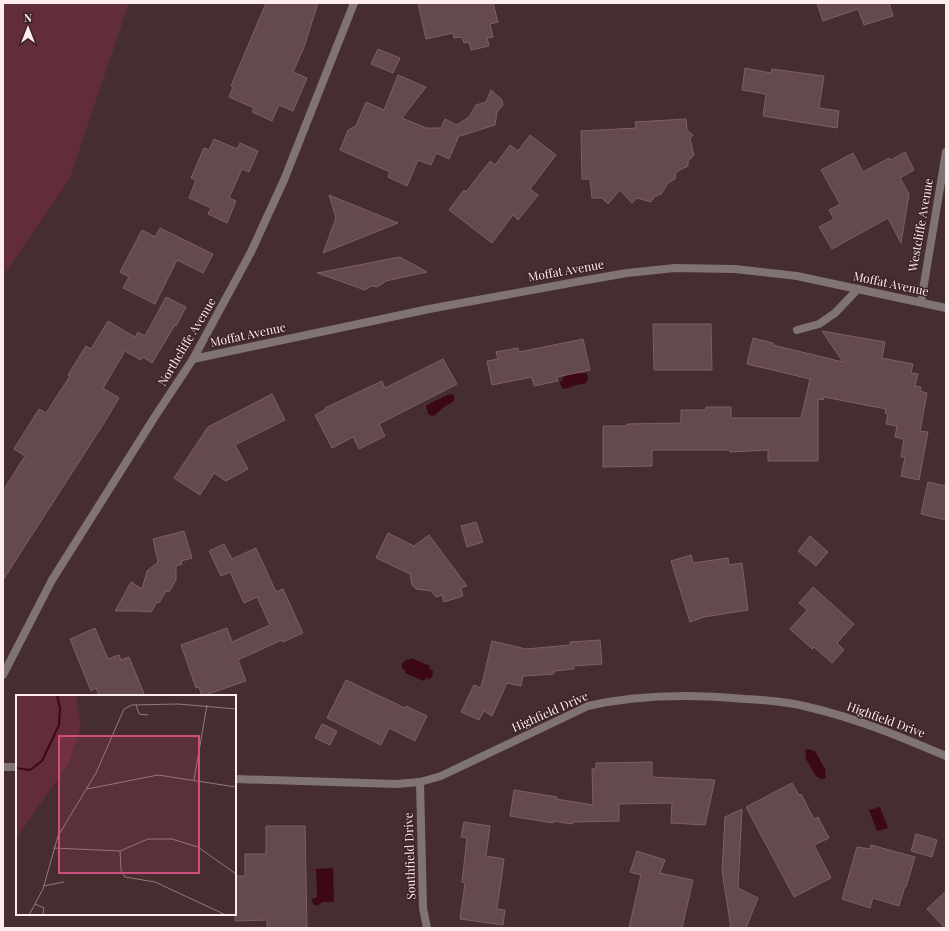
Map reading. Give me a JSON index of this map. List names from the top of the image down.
{
  "streets": {
    "street": [
      "Westcliffe Avenue",
      "Moffat Avenue",
      "Northcliffe Avenue",
      "Highfield Drive",
      "Southfield Drive"
    ]
  },
  "crossings": [
    ["Westcliffe Avenue", "Moffat Avenue"],
    ["Moffat Avenue", "Northcliffe Avenue"],
    ["Highfield Drive", "Southfield Drive"]
  ],
  "north": "top"
}
